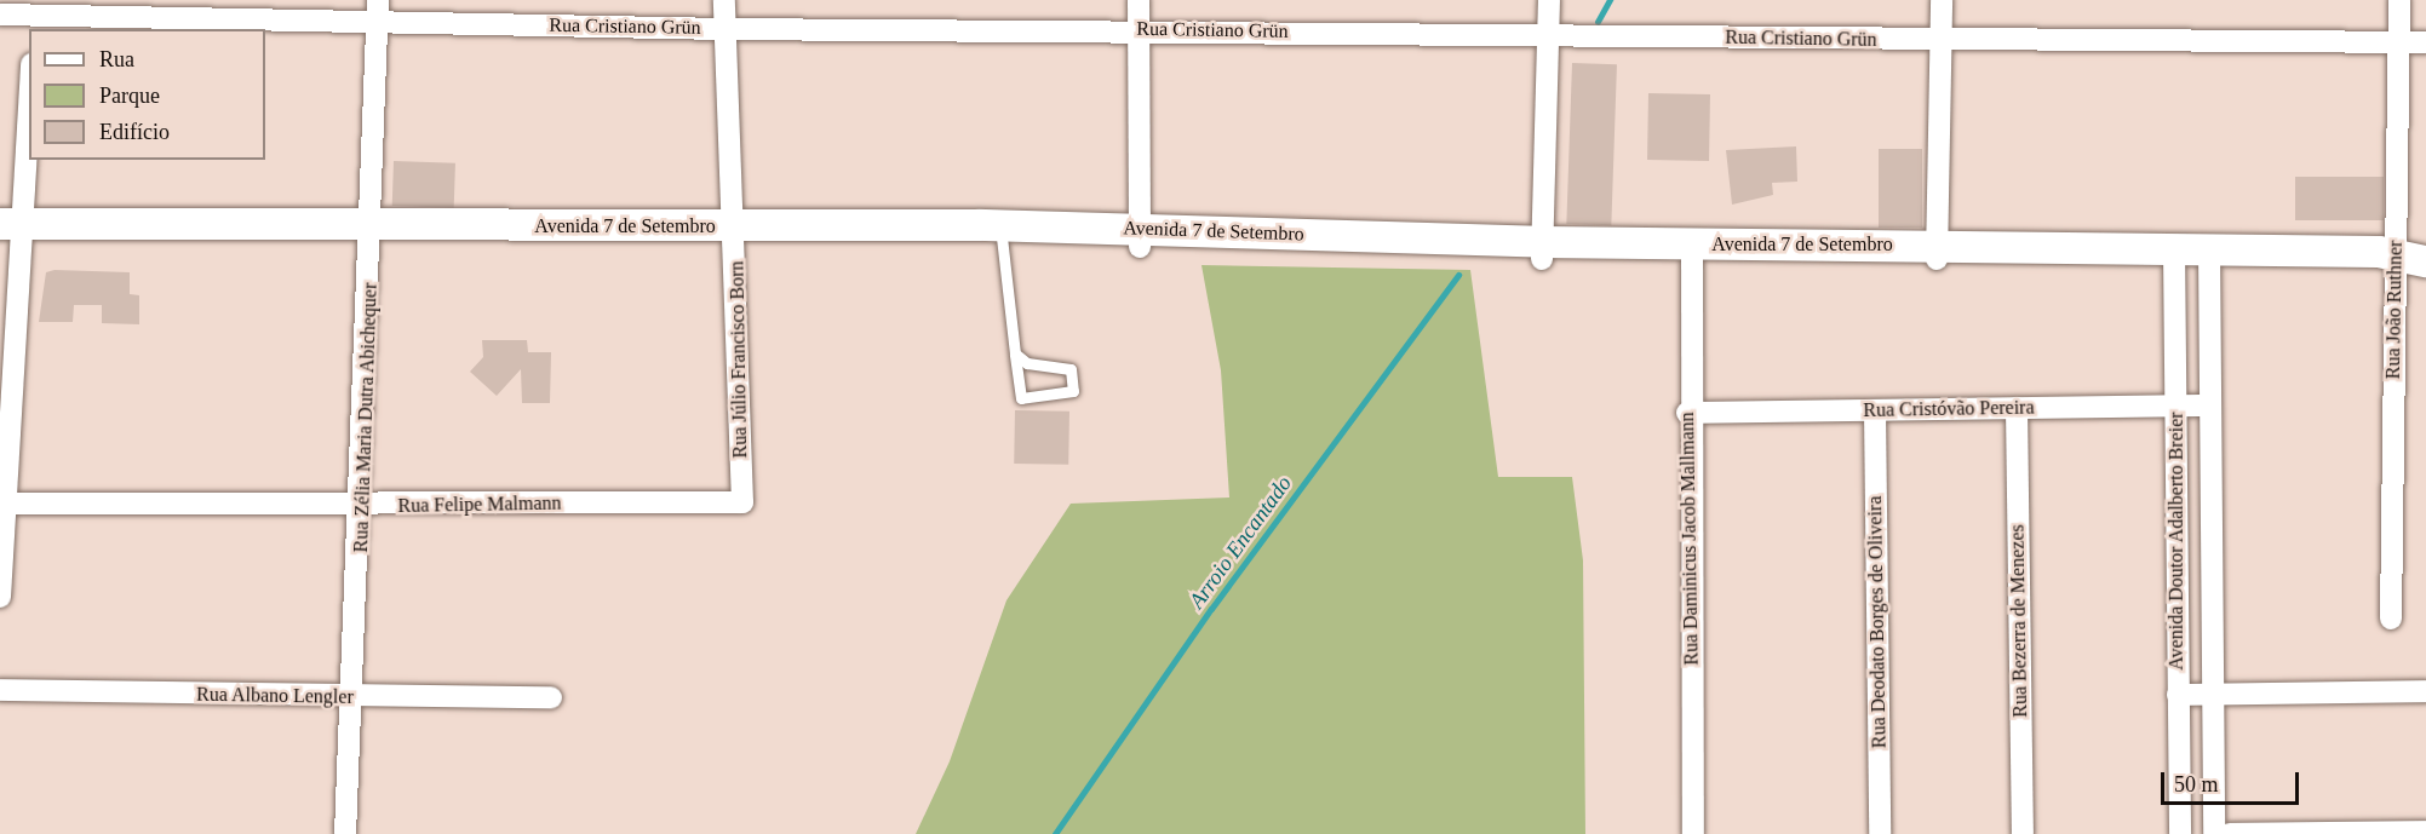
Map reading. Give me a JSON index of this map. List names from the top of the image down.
{
  "streets": {
    "main road": ["Avenida 7 de Setembro"],
    "street": [
      "Rua Cristiano Grün",
      "Rua João Ruthner",
      "Rua Júlio Francisco Born",
      "Rua Cristóvão Pereira",
      "Rua Zélia Maria Dutra Abichequer",
      "Rua Felipe Malmann",
      "Rua Daminicus Jacob Mallmann",
      "Avenida Doutor Adalberto Breier",
      "Rua Bezerra de Menezes",
      "Rua Deodato Borges de Oliveira",
      "Rua Albano Lengler"
    ]
  },
  "crossings": [
    ["Rua Cristiano Grün", "Rua João Ruthner"],
    ["Rua Cristiano Grün", "Rua Júlio Francisco Born"],
    ["Rua Cristiano Grün", "Rua Zélia Maria Dutra Abichequer"],
    ["Avenida 7 de Setembro", "Rua João Ruthner"],
    ["Avenida 7 de Setembro", "Rua Júlio Francisco Born"],
    ["Avenida 7 de Setembro", "Rua Zélia Maria Dutra Abichequer"],
    ["Avenida 7 de Setembro", "Rua Daminicus Jacob Mallmann"],
    ["Avenida 7 de Setembro", "Avenida Doutor Adalberto Breier"],
    ["Rua Júlio Francisco Born", "Rua Felipe Malmann"],
    ["Rua Cristóvão Pereira", "Rua Daminicus Jacob Mallmann"],
    ["Rua Cristóvão Pereira", "Avenida Doutor Adalberto Breier"],
    ["Rua Cristóvão Pereira", "Rua Bezerra de Menezes"],
    ["Rua Cristóvão Pereira", "Rua Deodato Borges de Oliveira"],
    ["Rua Zélia Maria Dutra Abichequer", "Rua Felipe Malmann"],
    ["Rua Zélia Maria Dutra Abichequer", "Rua Albano Lengler"]
  ],
  "water": ["Arroio Encantado"],
  "legend": ["Rua", "Parque", "Edifício"],
  "scale_bar": "50 m"
}
